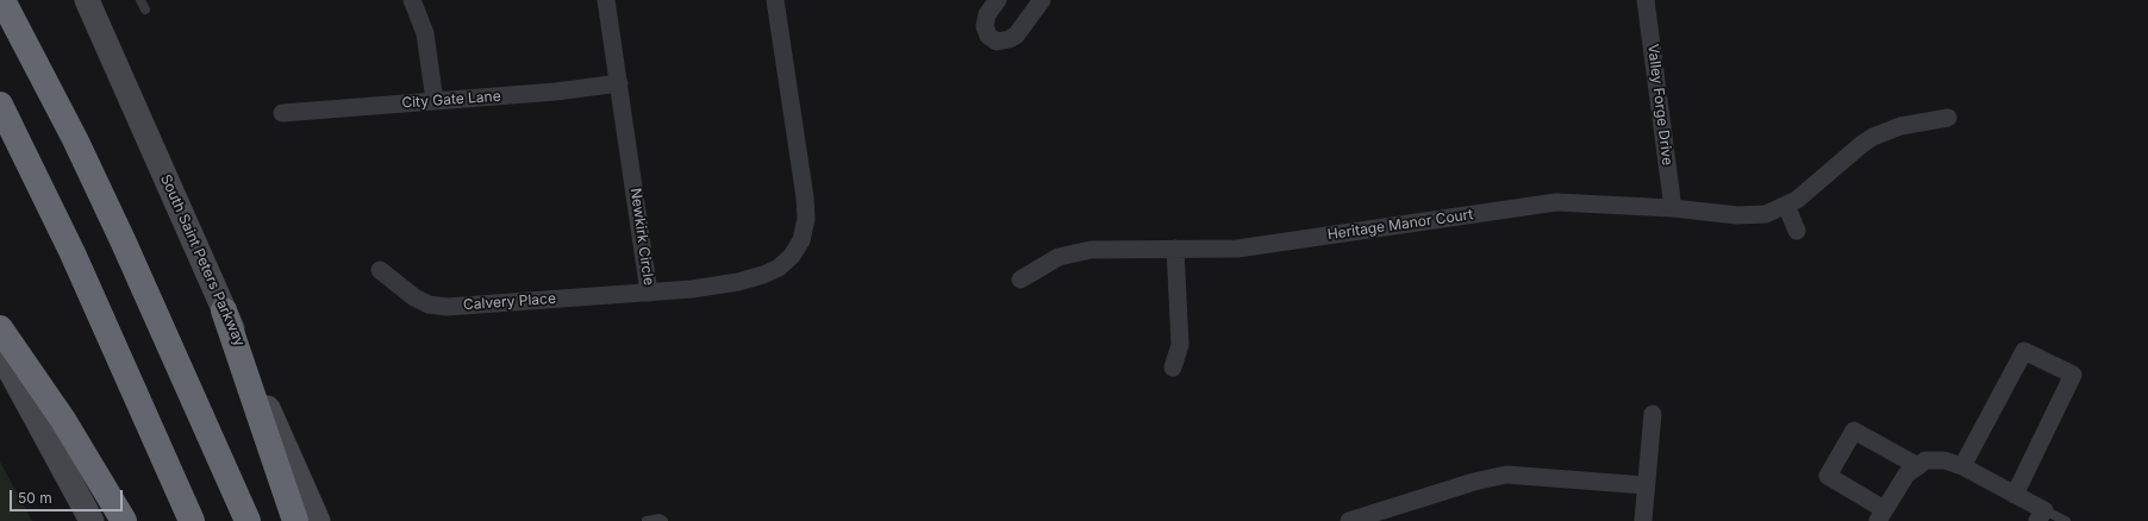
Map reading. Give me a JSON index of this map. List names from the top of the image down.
{
  "streets": {
    "main road": ["South Saint Peters Parkway"],
    "street": [
      "City Gate Lane",
      "Valley Forge Drive",
      "Heritage Manor Court",
      "Newkirk Circle",
      "Calvery Place"
    ]
  },
  "crossings": [
    ["City Gate Lane", "Newkirk Circle"],
    ["Valley Forge Drive", "Heritage Manor Court"],
    ["Newkirk Circle", "Calvery Place"]
  ],
  "scale_bar": "50 m"
}
